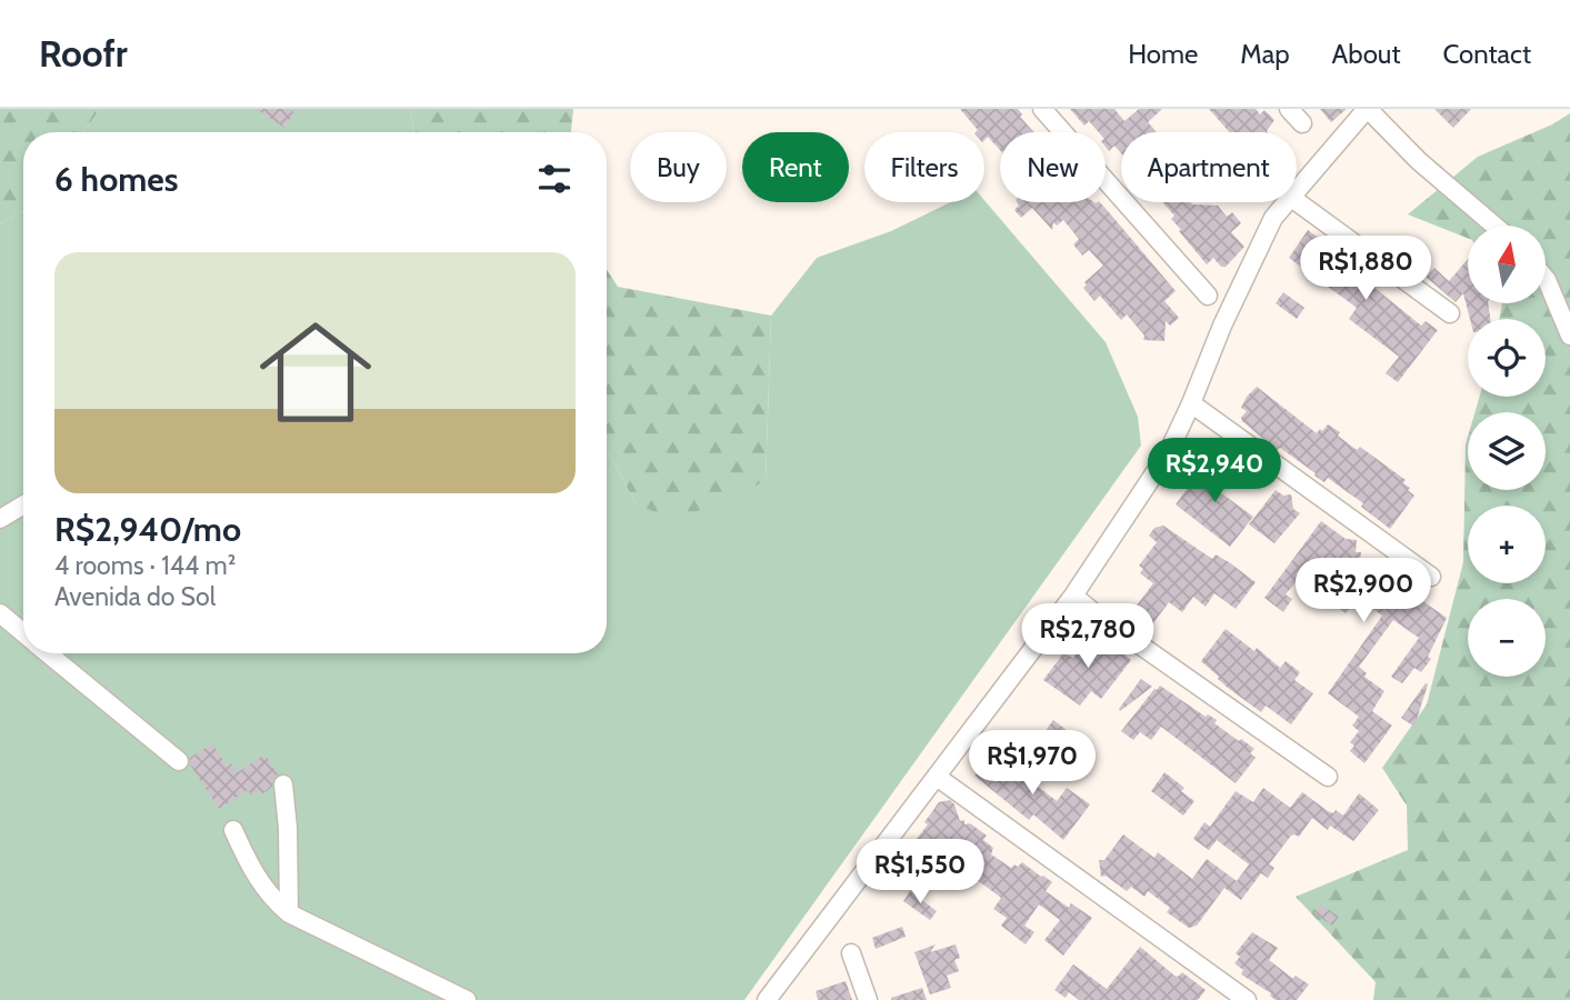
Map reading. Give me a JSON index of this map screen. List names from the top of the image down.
{
  "north": "top",
  "page": {
    "header": "Roofr",
    "nav": [
      "Home",
      "Map",
      "About",
      "Contact"
    ],
    "chip": [
      "Buy",
      "Rent",
      "Filters",
      "New",
      "Apartment"
    ],
    "heading": "6 homes",
    "map_buttons": ["+", "−"],
    "list": [
      {
        "name": "R$2,940/mo",
        "note": "4 rooms · 144 m² · Avenida do Sol"
      }
    ],
    "price": [
      "R$1,880",
      "R$2,940",
      "R$2,900",
      "R$2,780",
      "R$1,970",
      "R$1,550"
    ]
  }
}
